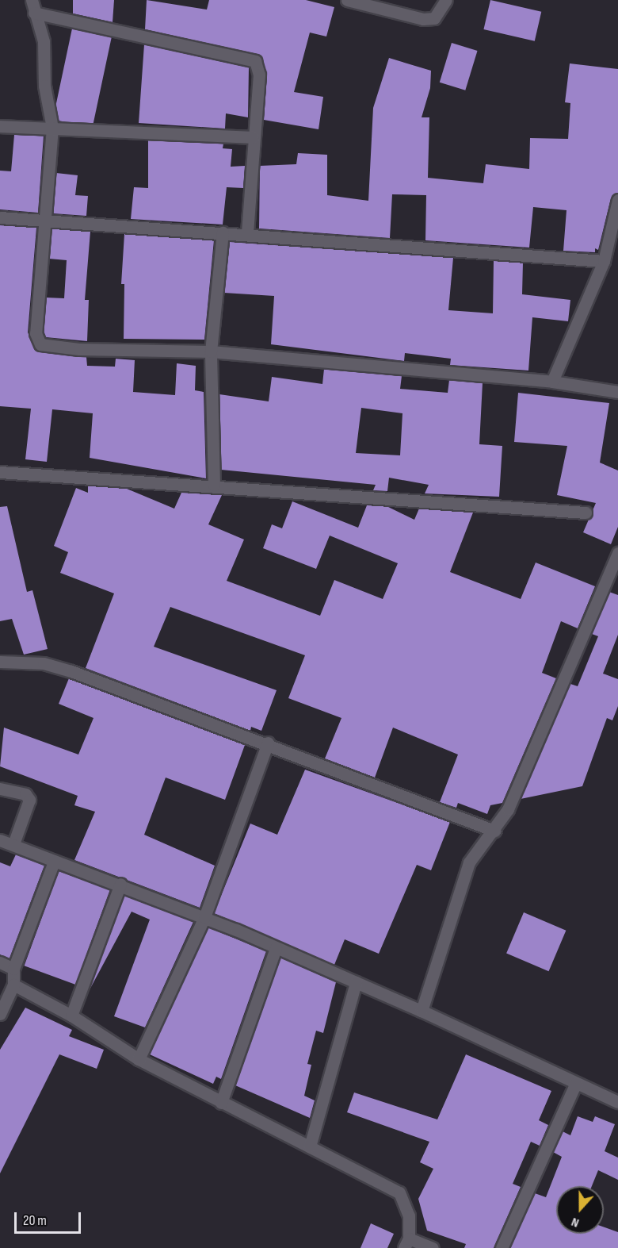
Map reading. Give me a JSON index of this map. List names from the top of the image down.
{
  "scale_bar": "20 m",
  "north": "bottom"
}
